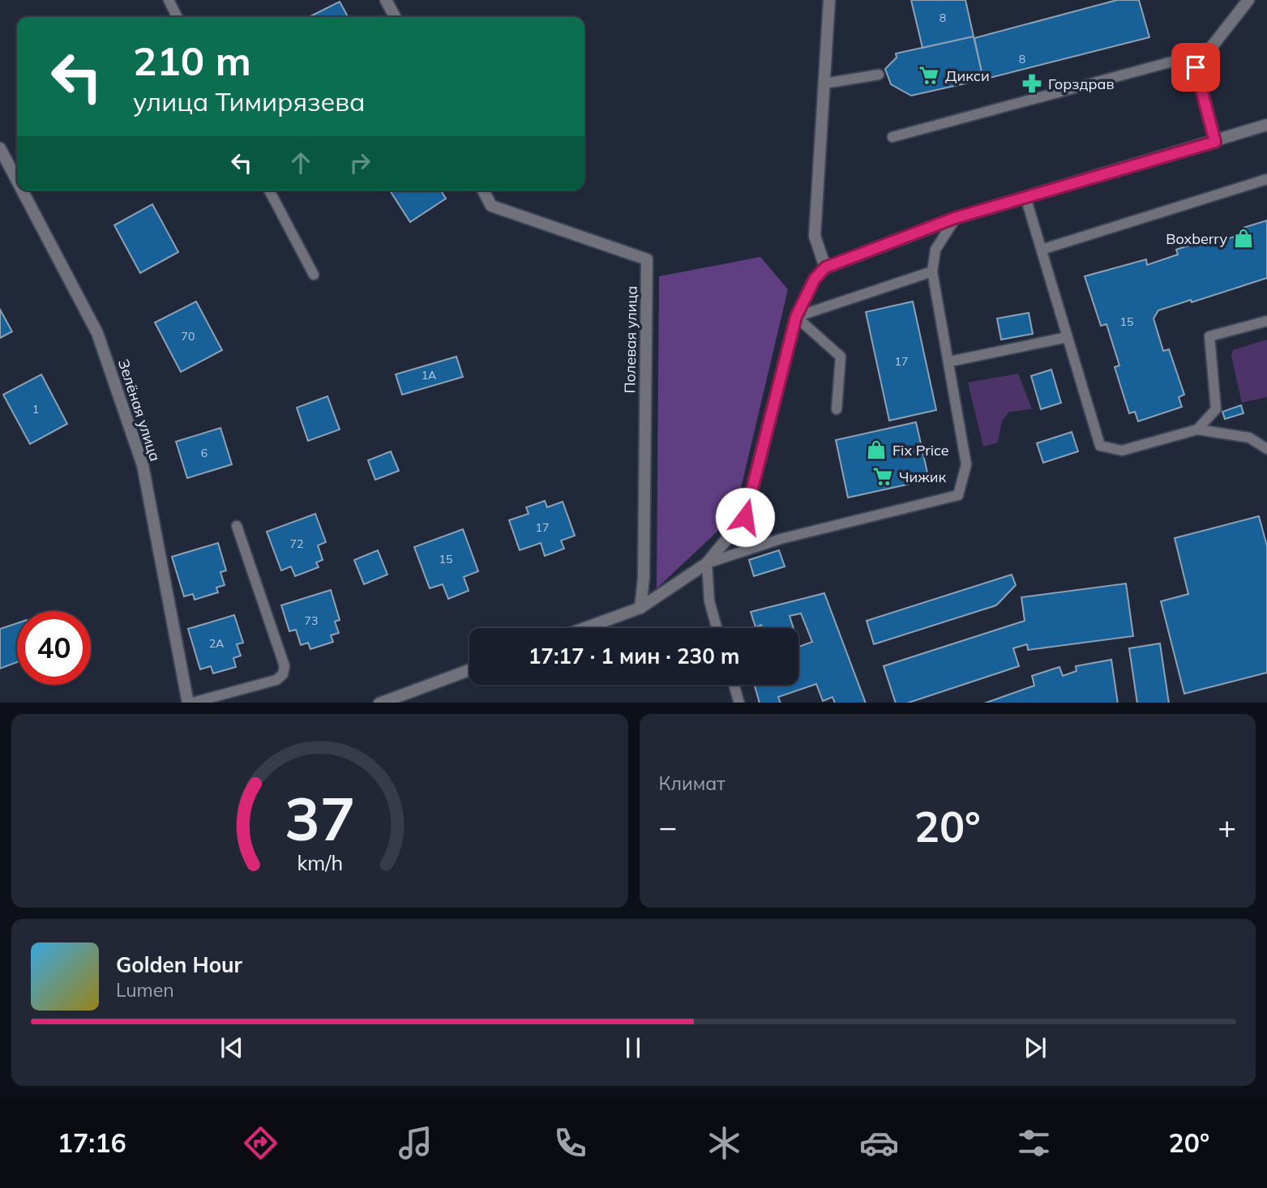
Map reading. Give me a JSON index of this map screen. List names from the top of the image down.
{
  "streets": {
    "street": ["Полевая улица", "Зелёная улица"]
  },
  "places": {
    "supermarket": ["Дикси", "Чижик"],
    "pharmacy": ["Горздрав"],
    "shop": ["Boxberry", "Fix Price"]
  },
  "house_numbers": [
    "8",
    "8",
    "15",
    "70",
    "17",
    "1А",
    "1",
    "6",
    "17",
    "72",
    "15",
    "73",
    "2А"
  ],
  "page": {
    "turn": ["210 m", "улица Тимирязева"],
    "limit": "40",
    "trip": "17:17 · 1 мин · 230 m",
    "tile": "Климат",
    "heat": ["−", "20°", "+"],
    "song": ["Golden Hour", "Lumen"],
    "tabs": ["17:16", "20°"],
    "gauge": ["37", "km/h"]
  }
}
